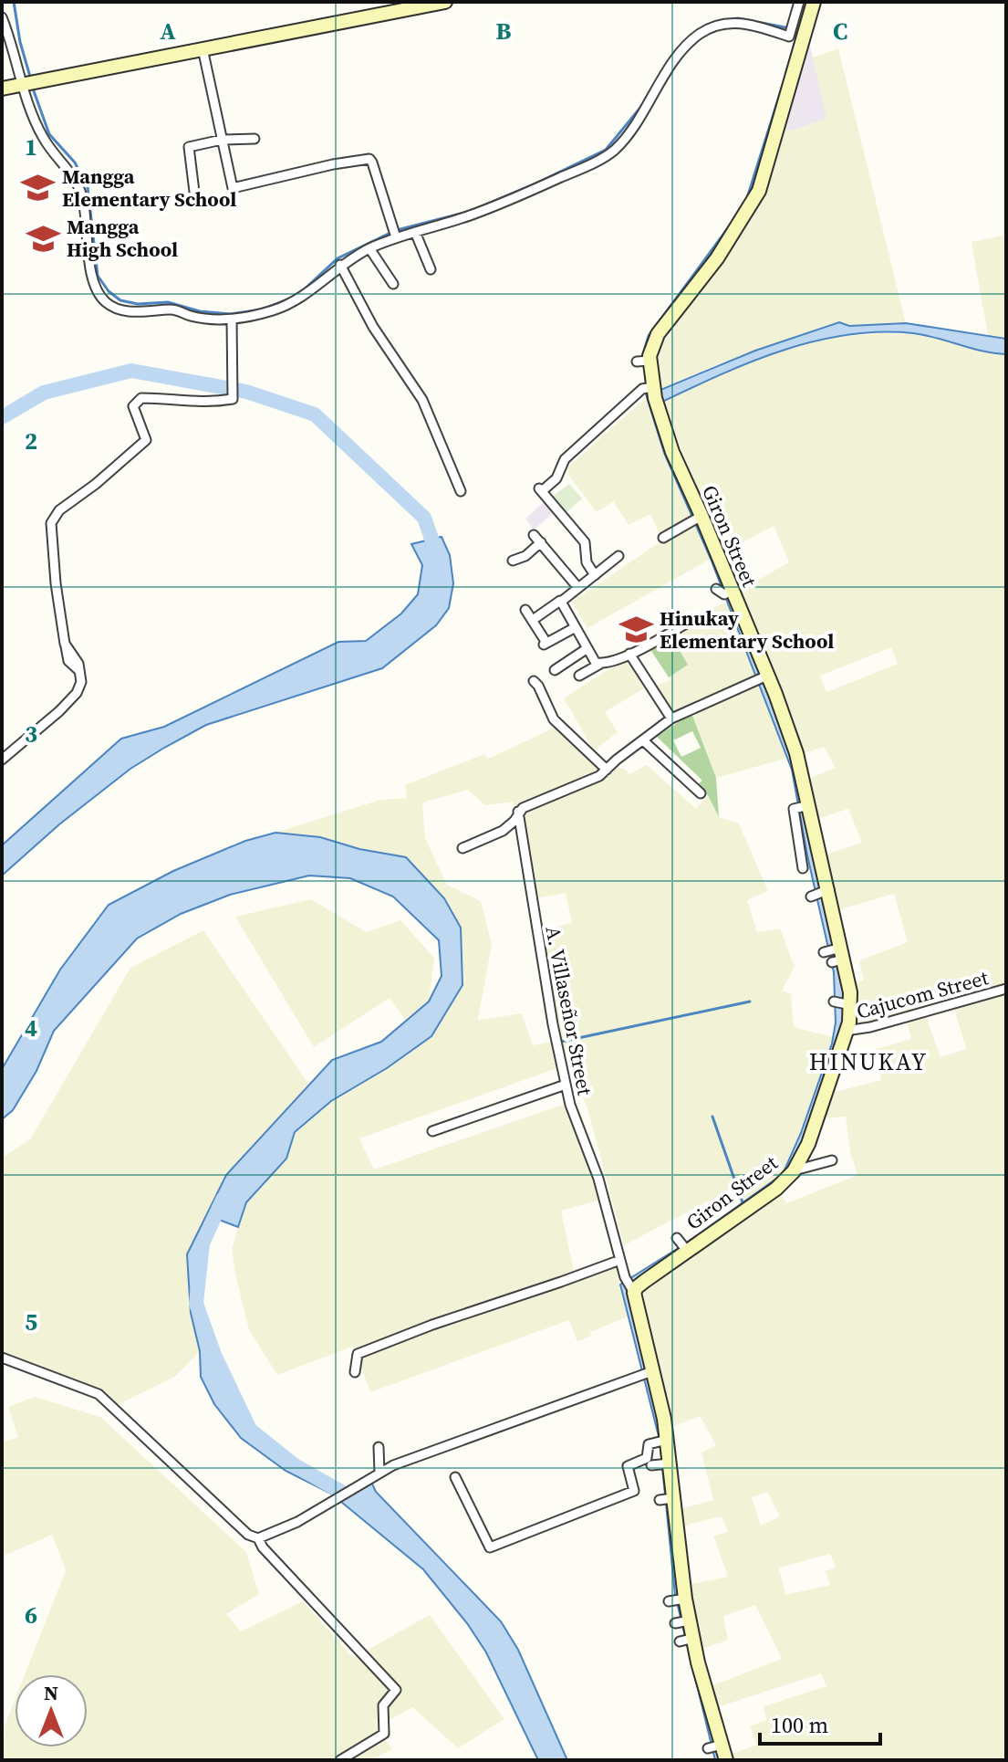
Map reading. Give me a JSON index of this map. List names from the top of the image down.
{
  "streets": {
    "street": ["Giron Street", "Cajucom Street", "A. Villaseñor Street"]
  },
  "crossings": [
    ["Giron Street", "Cajucom Street"],
    ["Giron Street", "A. Villaseñor Street"]
  ],
  "districts": ["HINUKAY"],
  "places": {
    "school or university": ["Mangga Elementary School", "Mangga High School", "Hinukay Elementary School"]
  },
  "scale_bar": "100 m",
  "north": "top",
  "grid": {
    "columns": ["A", "B", "C"],
    "rows": [
      "1",
      "2",
      "3",
      "4",
      "5",
      "6"
    ]
  }
}
